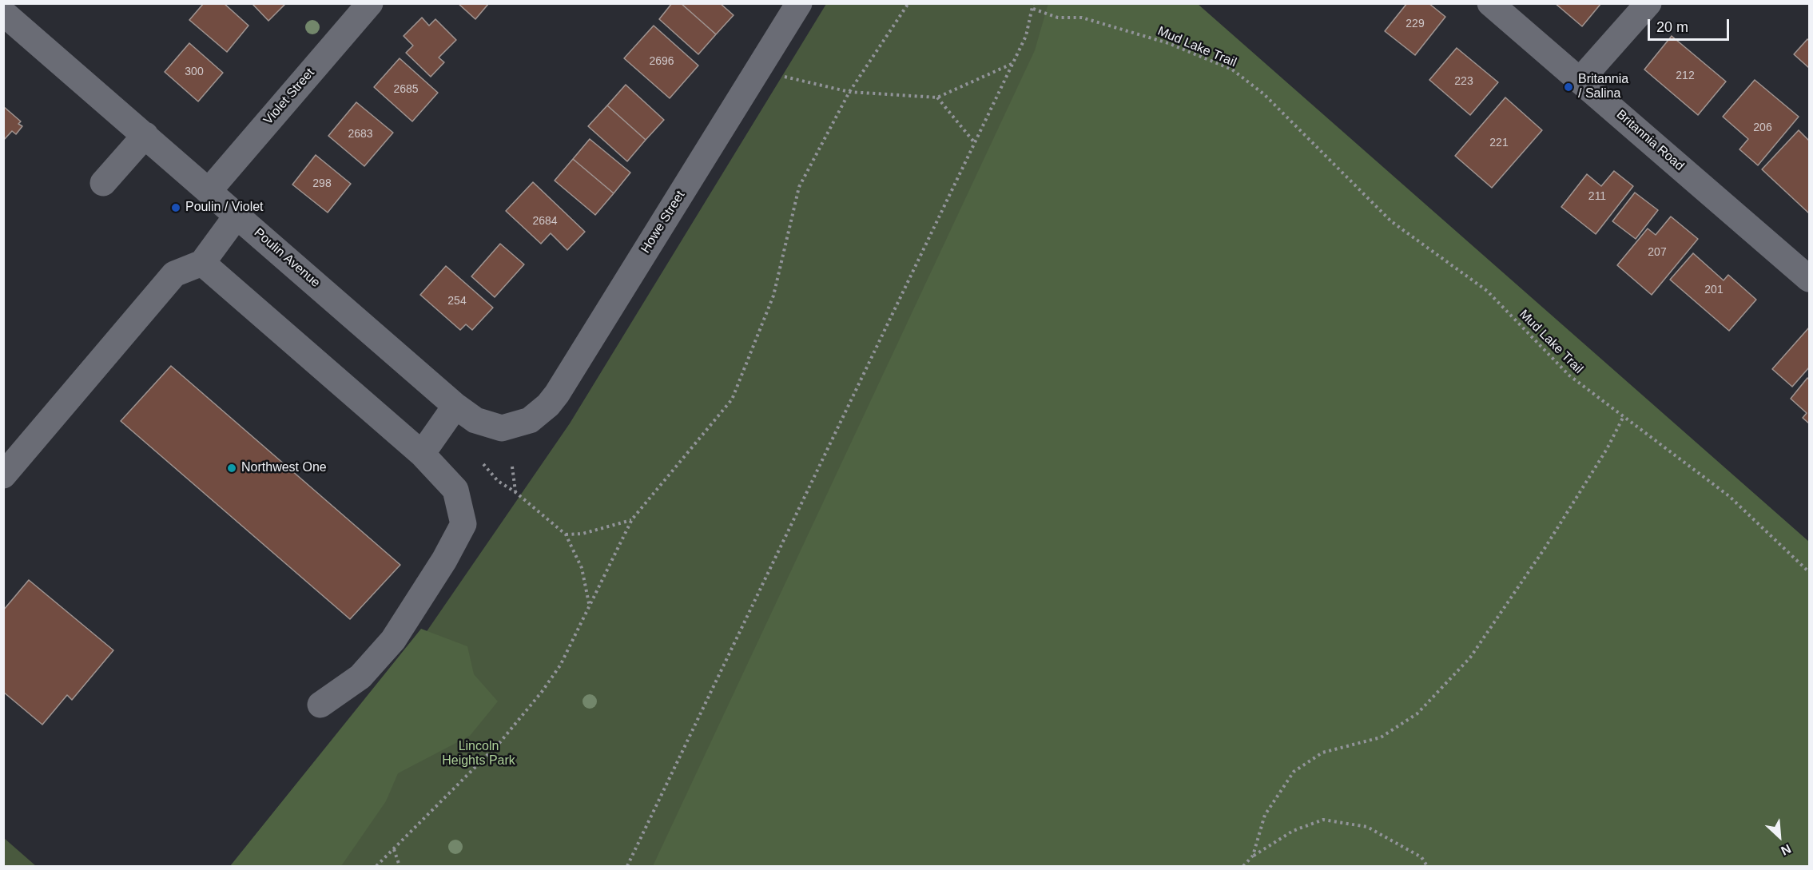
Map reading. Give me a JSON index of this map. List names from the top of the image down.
{
  "streets": {
    "street": [
      "Violet Street",
      "Britannia Road",
      "Howe Street",
      "Poulin Avenue"
    ],
    "path": ["Mud Lake Trail"]
  },
  "crossings": [
    ["Violet Street", "Poulin Avenue"],
    ["Howe Street", "Poulin Avenue"]
  ],
  "parks": ["Lincoln Heights Park"],
  "places": ["Britannia / Salina", "Poulin / Violet", "Northwest One"],
  "house_numbers": [
    "229",
    "2696",
    "300",
    "212",
    "223",
    "2685",
    "206",
    "2683",
    "221",
    "298",
    "211",
    "2684",
    "207",
    "201",
    "254"
  ],
  "scale_bar": "20 m",
  "north": "bottom right"
}
